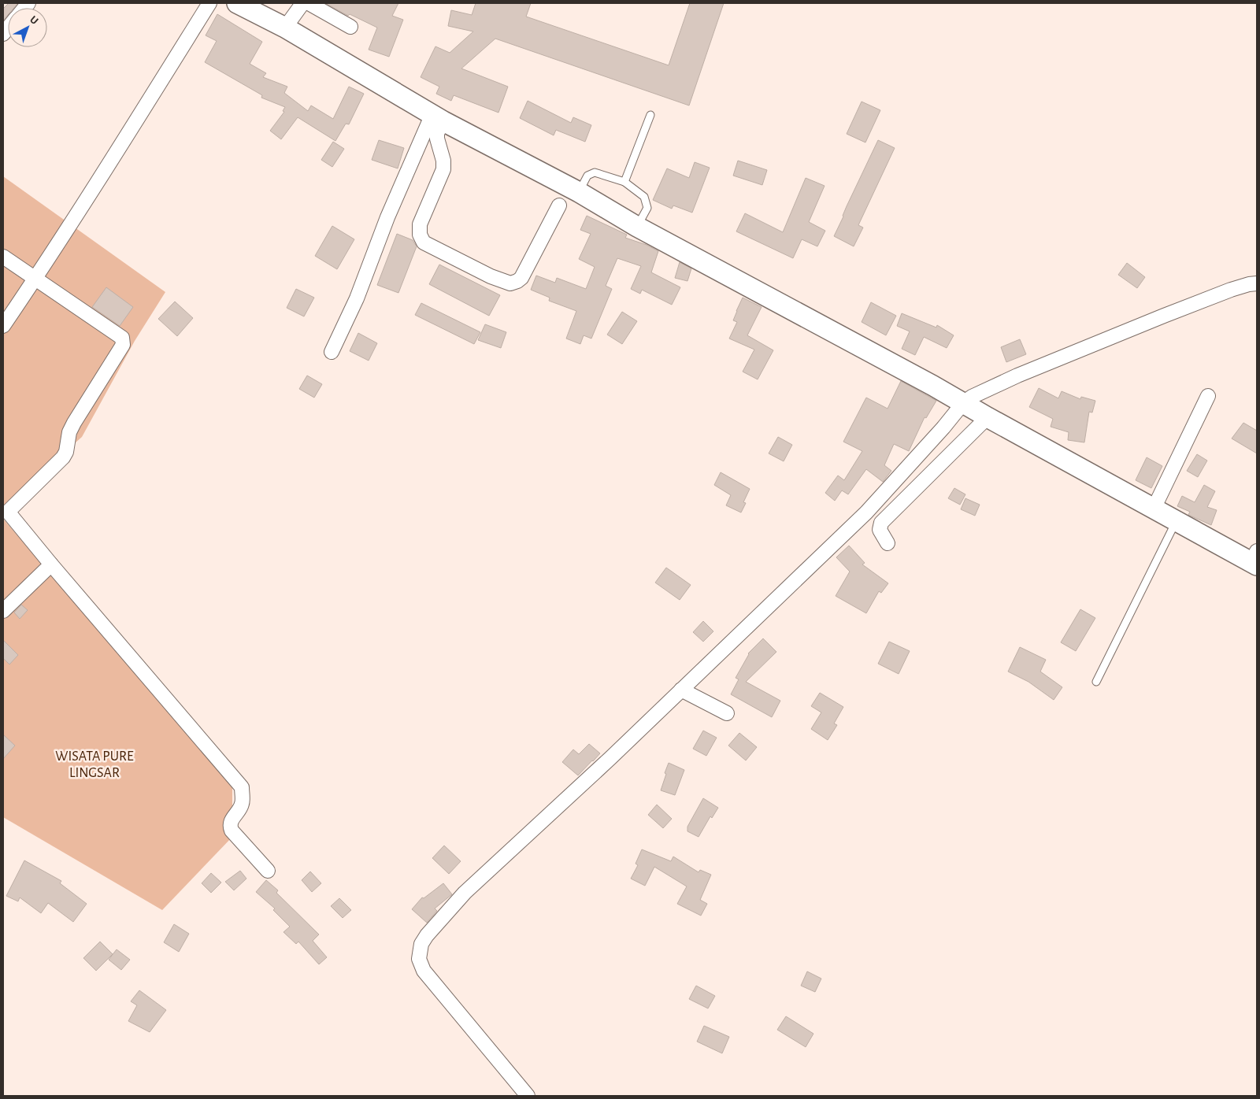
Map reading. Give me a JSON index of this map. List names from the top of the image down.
{
  "parks": ["WISATA PURE LINGSAR"],
  "north": "top right"
}
